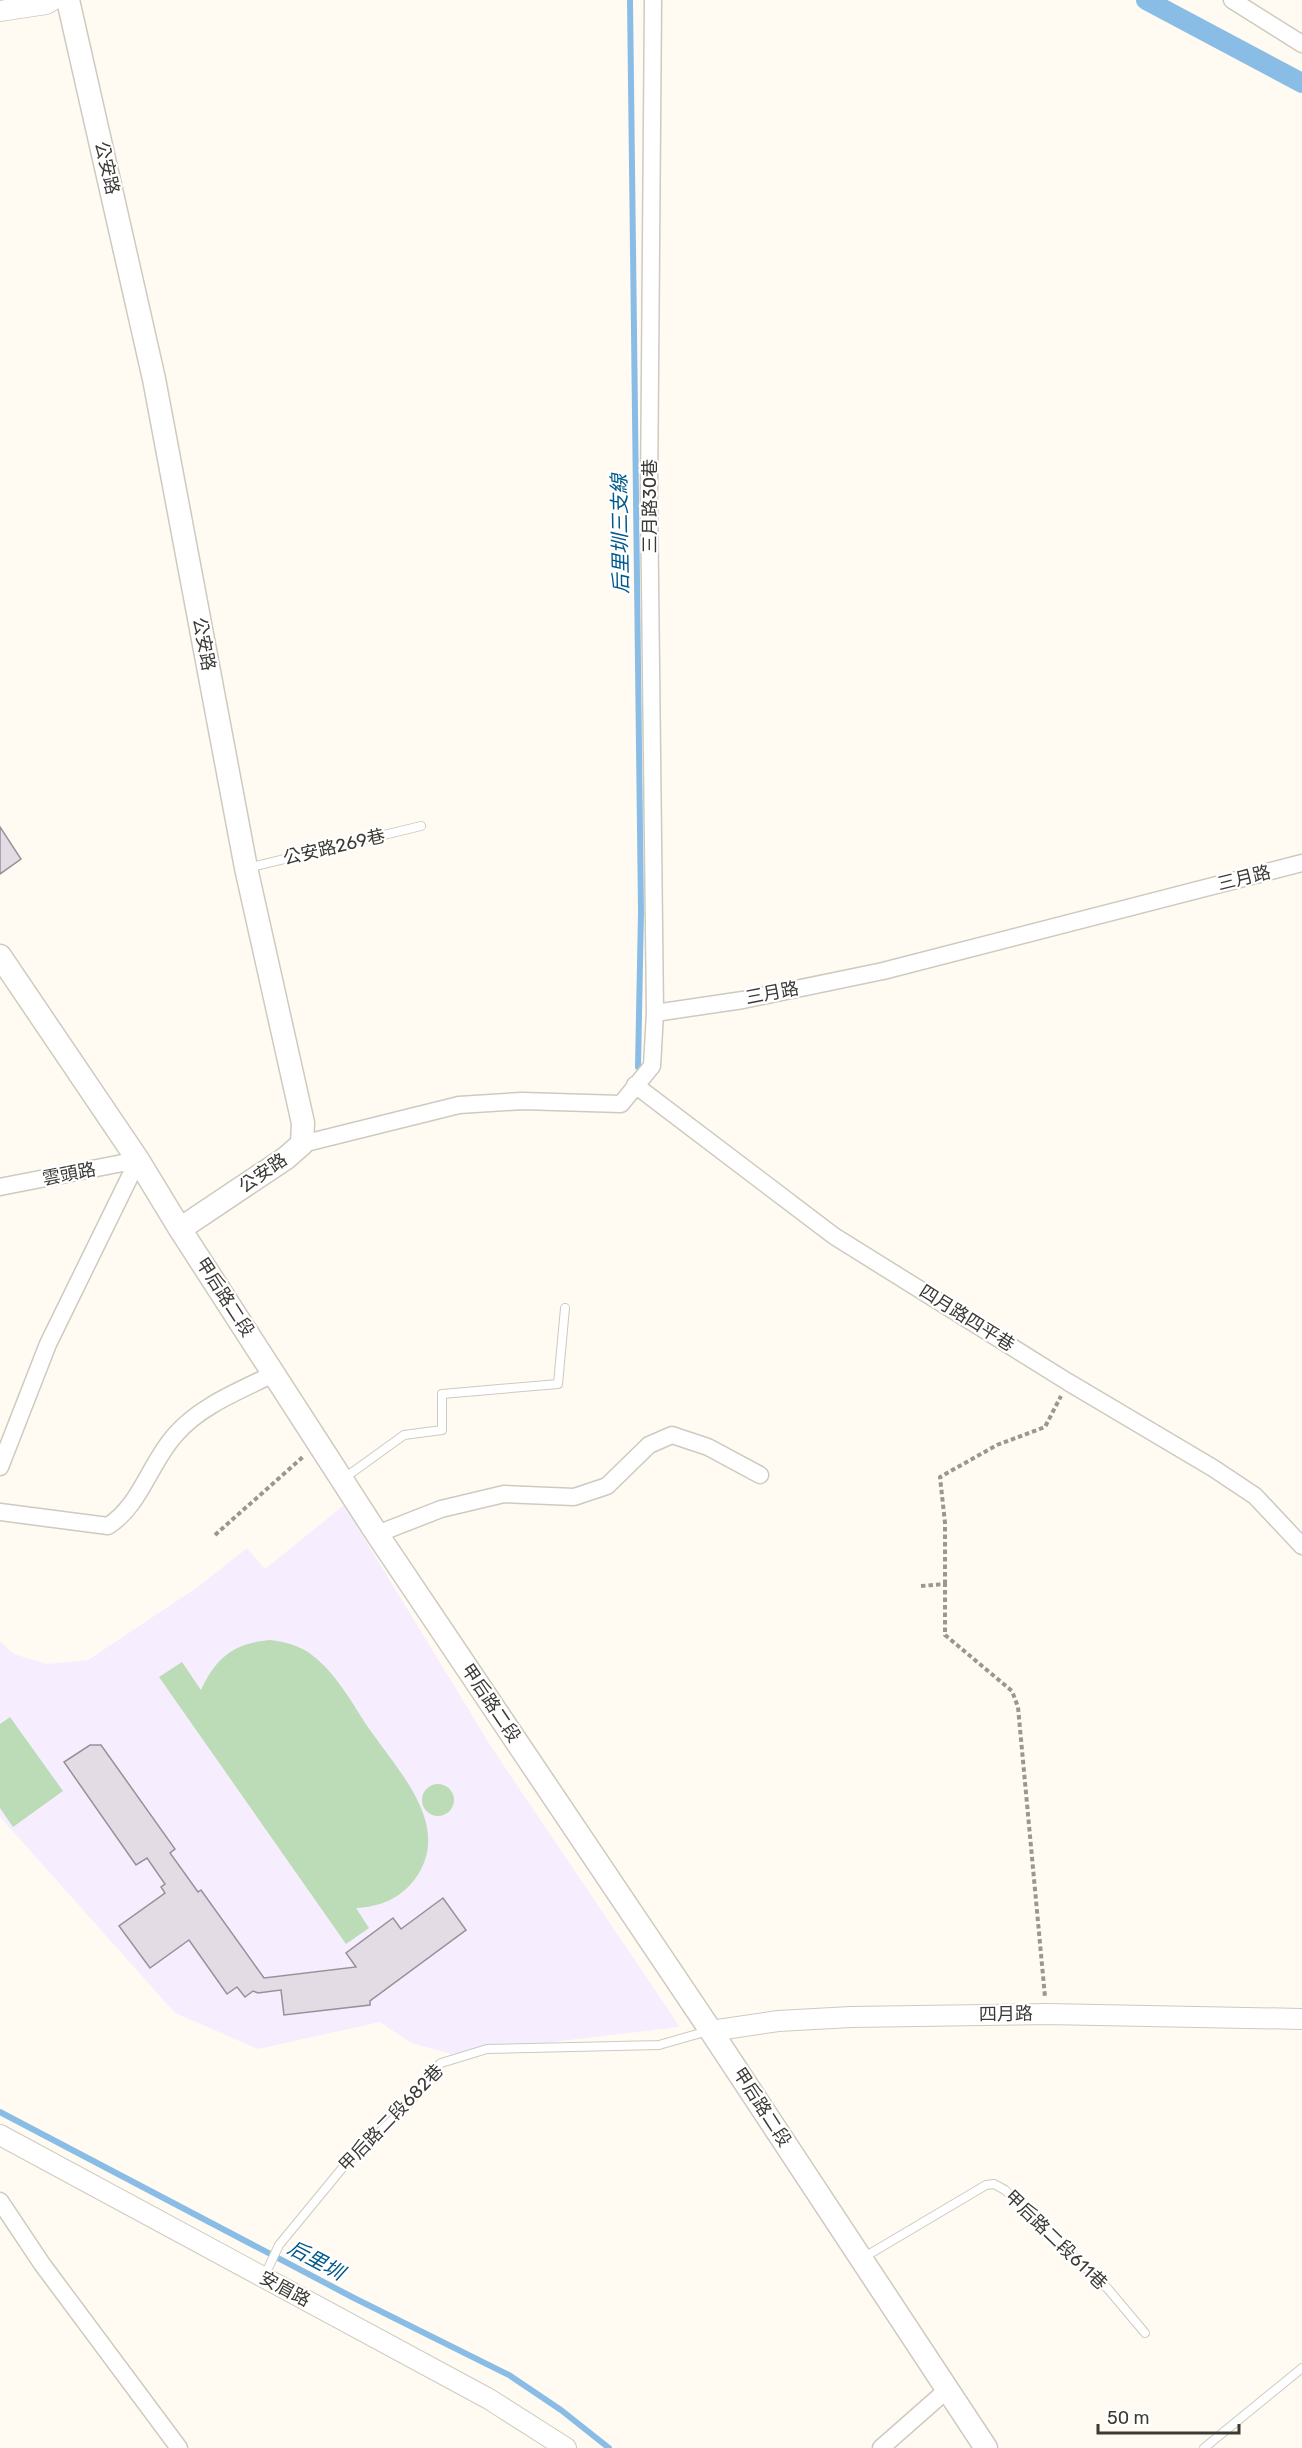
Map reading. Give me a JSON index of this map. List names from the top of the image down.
{
  "streets": {
    "main road": ["公安路", "甲后路二段"],
    "street": [
      "三月路30巷",
      "三月路",
      "雲頭路",
      "四月路四平巷",
      "四月路",
      "安眉路"
    ],
    "lane": ["公安路269巷", "甲后路二段682巷", "甲后路二段611巷"]
  },
  "crossings": [
    ["公安路", "公安路269巷"],
    ["公安路", "甲后路二段"],
    ["三月路30巷", "三月路"],
    ["雲頭路", "甲后路二段"],
    ["甲后路二段", "四月路"],
    ["甲后路二段", "甲后路二段682巷"],
    ["甲后路二段", "甲后路二段611巷"],
    ["四月路", "甲后路二段682巷"],
    ["甲后路二段682巷", "安眉路"]
  ],
  "water": ["后里圳三支線", "后里圳"],
  "scale_bar": "50 m"
}
